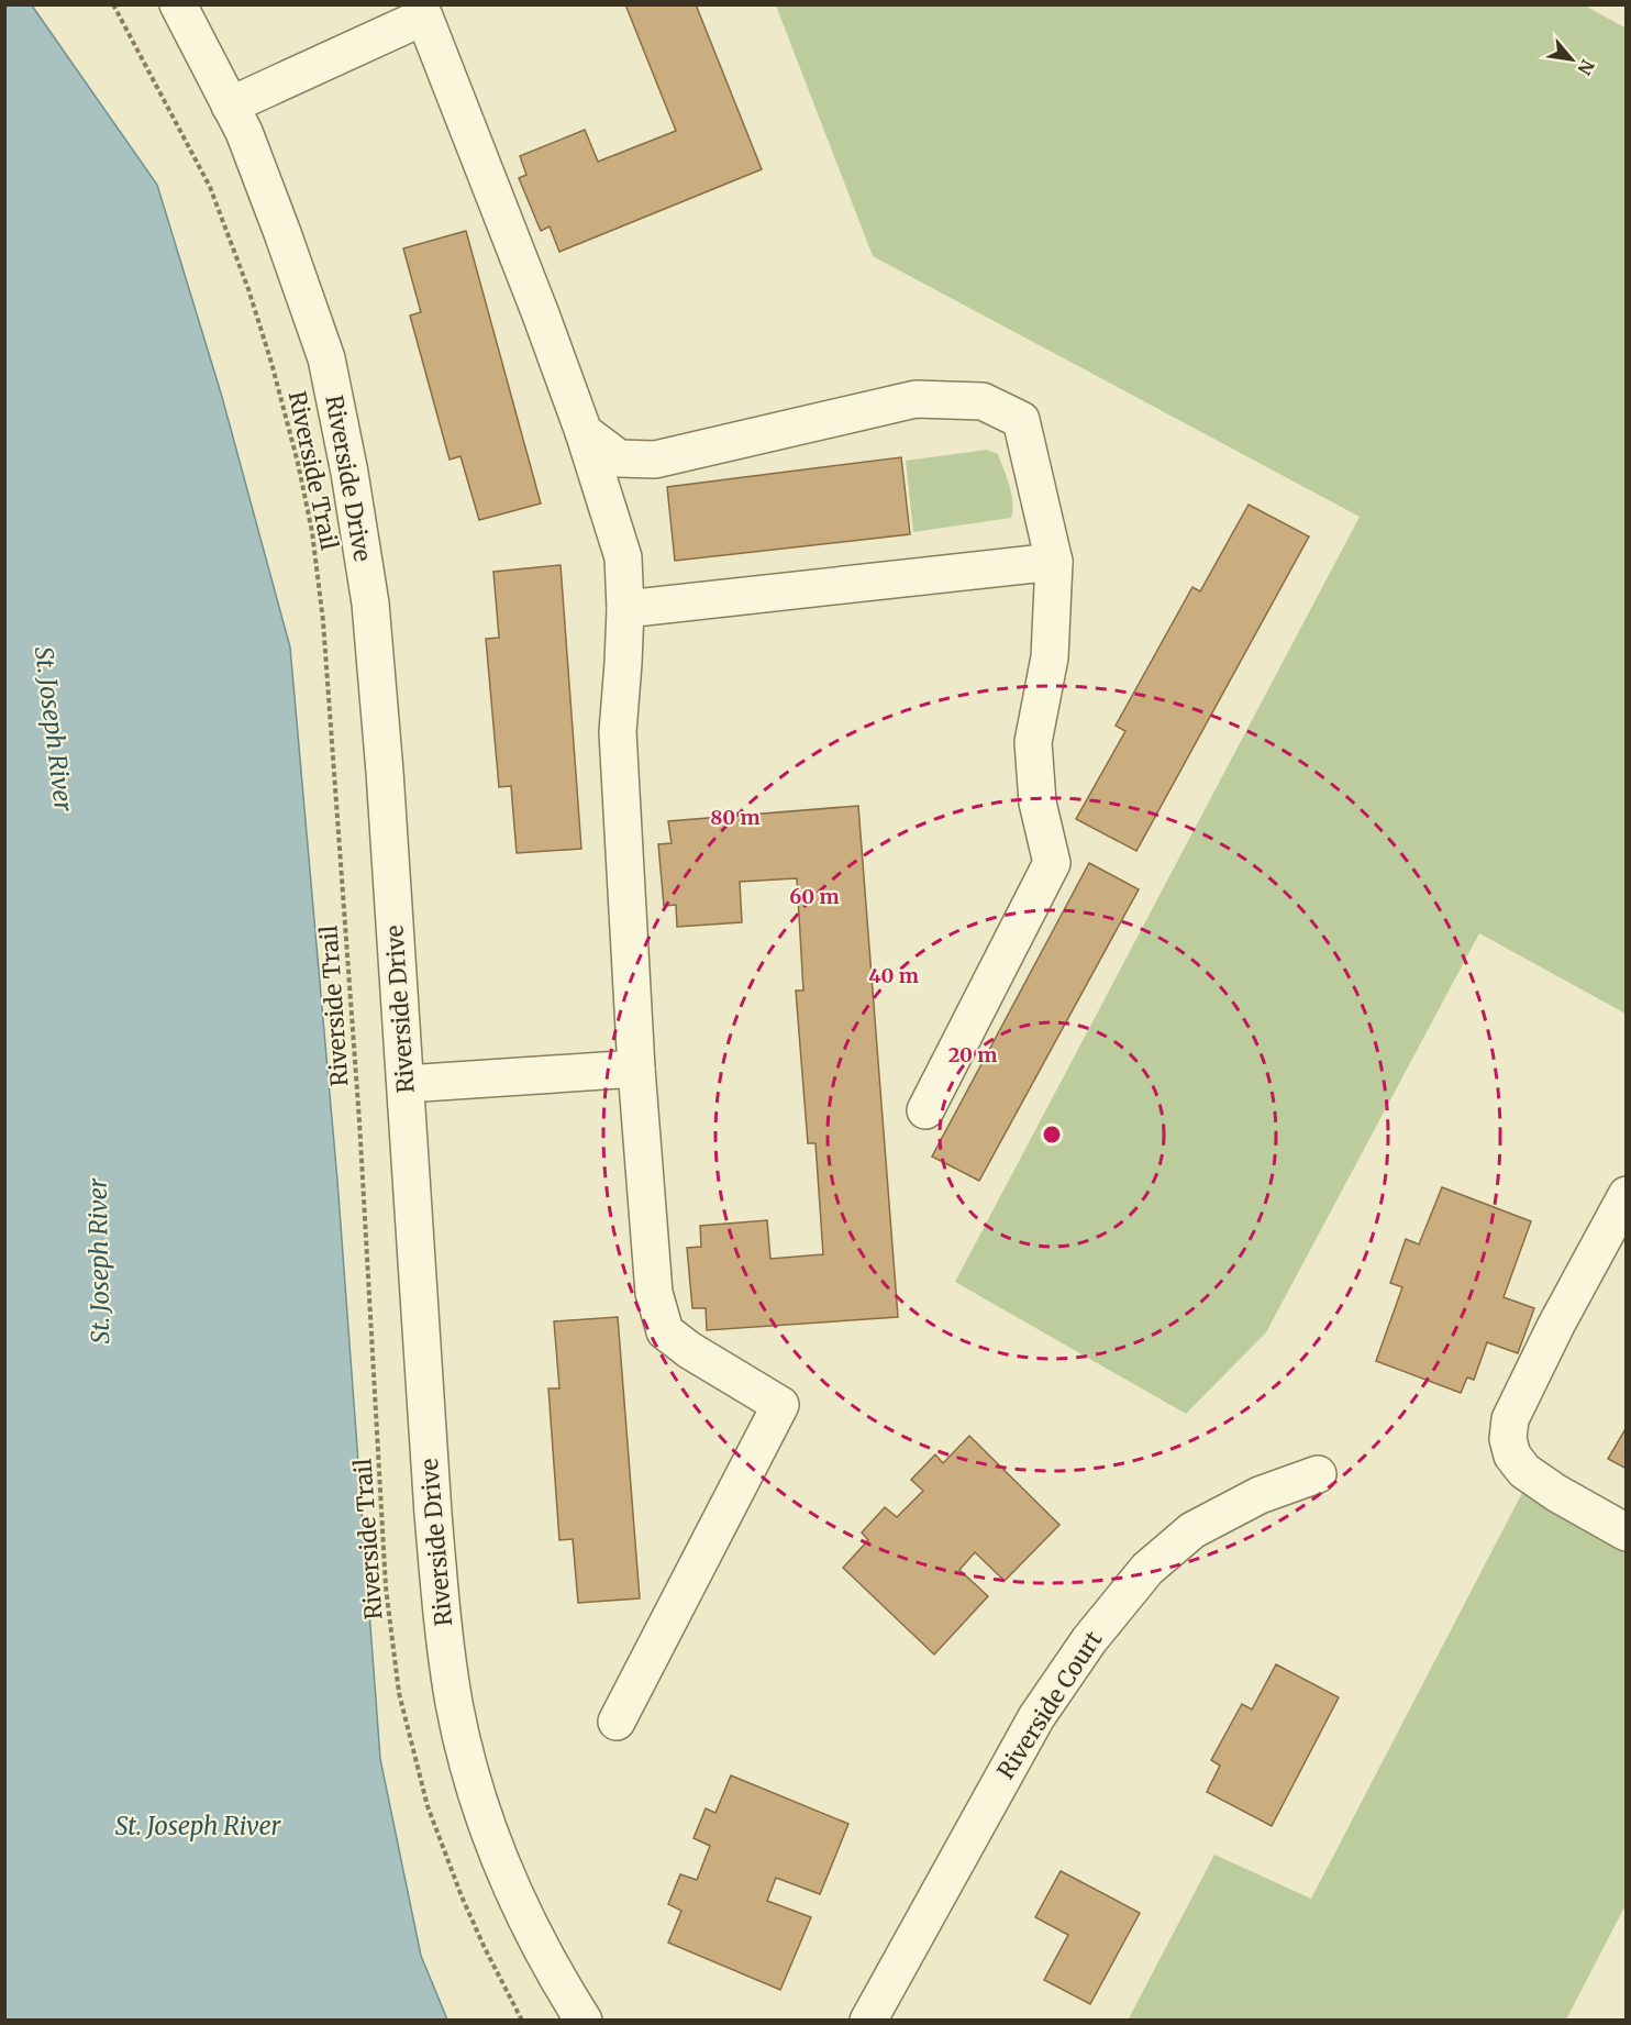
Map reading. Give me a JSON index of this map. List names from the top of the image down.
{
  "streets": {
    "street": ["Riverside Drive", "Riverside Court"],
    "path": ["Riverside Trail"]
  },
  "water": ["St. Joseph River"],
  "north": "bottom right",
  "rings": [
    "80 m",
    "60 m",
    "40 m",
    "20 m"
  ]
}
